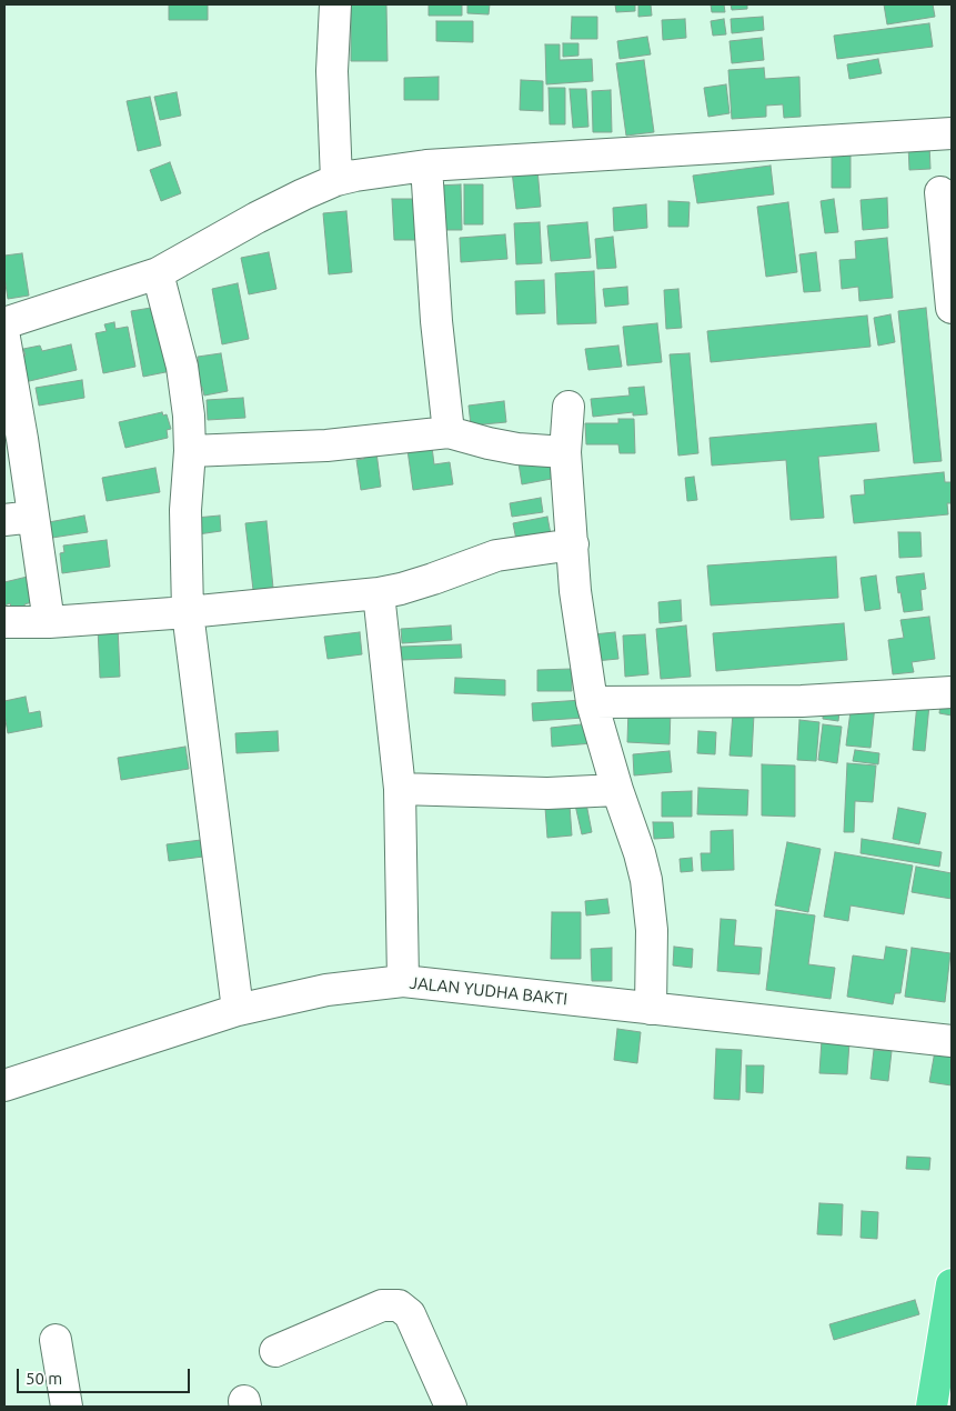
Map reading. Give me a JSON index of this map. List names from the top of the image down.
{
  "streets": {
    "street": ["JALAN YUDHA BAKTI"]
  },
  "scale_bar": "50 m"
}
